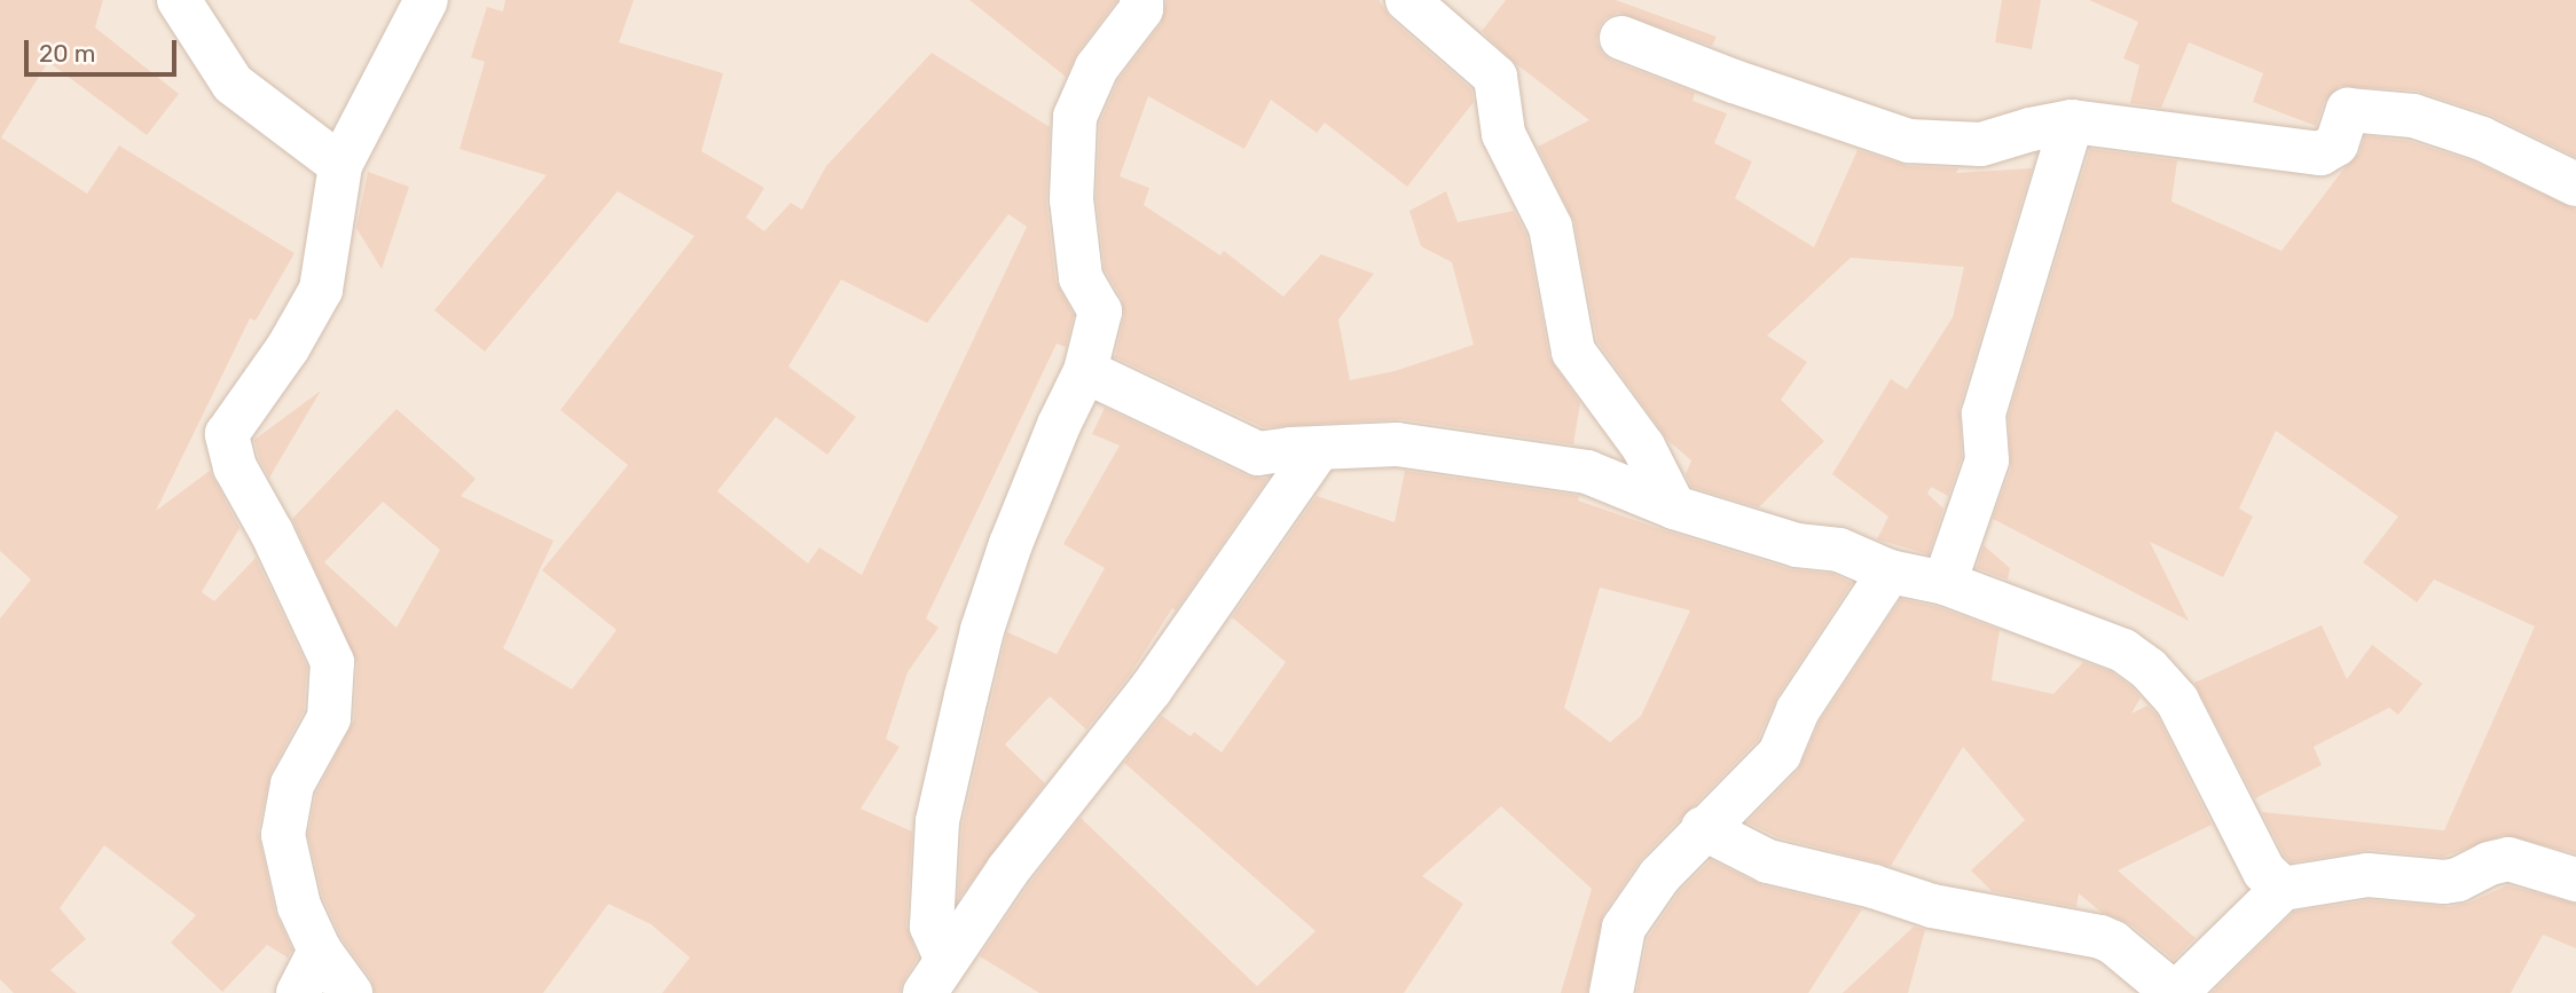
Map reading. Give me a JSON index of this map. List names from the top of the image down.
{
  "scale_bar": "20 m"
}
